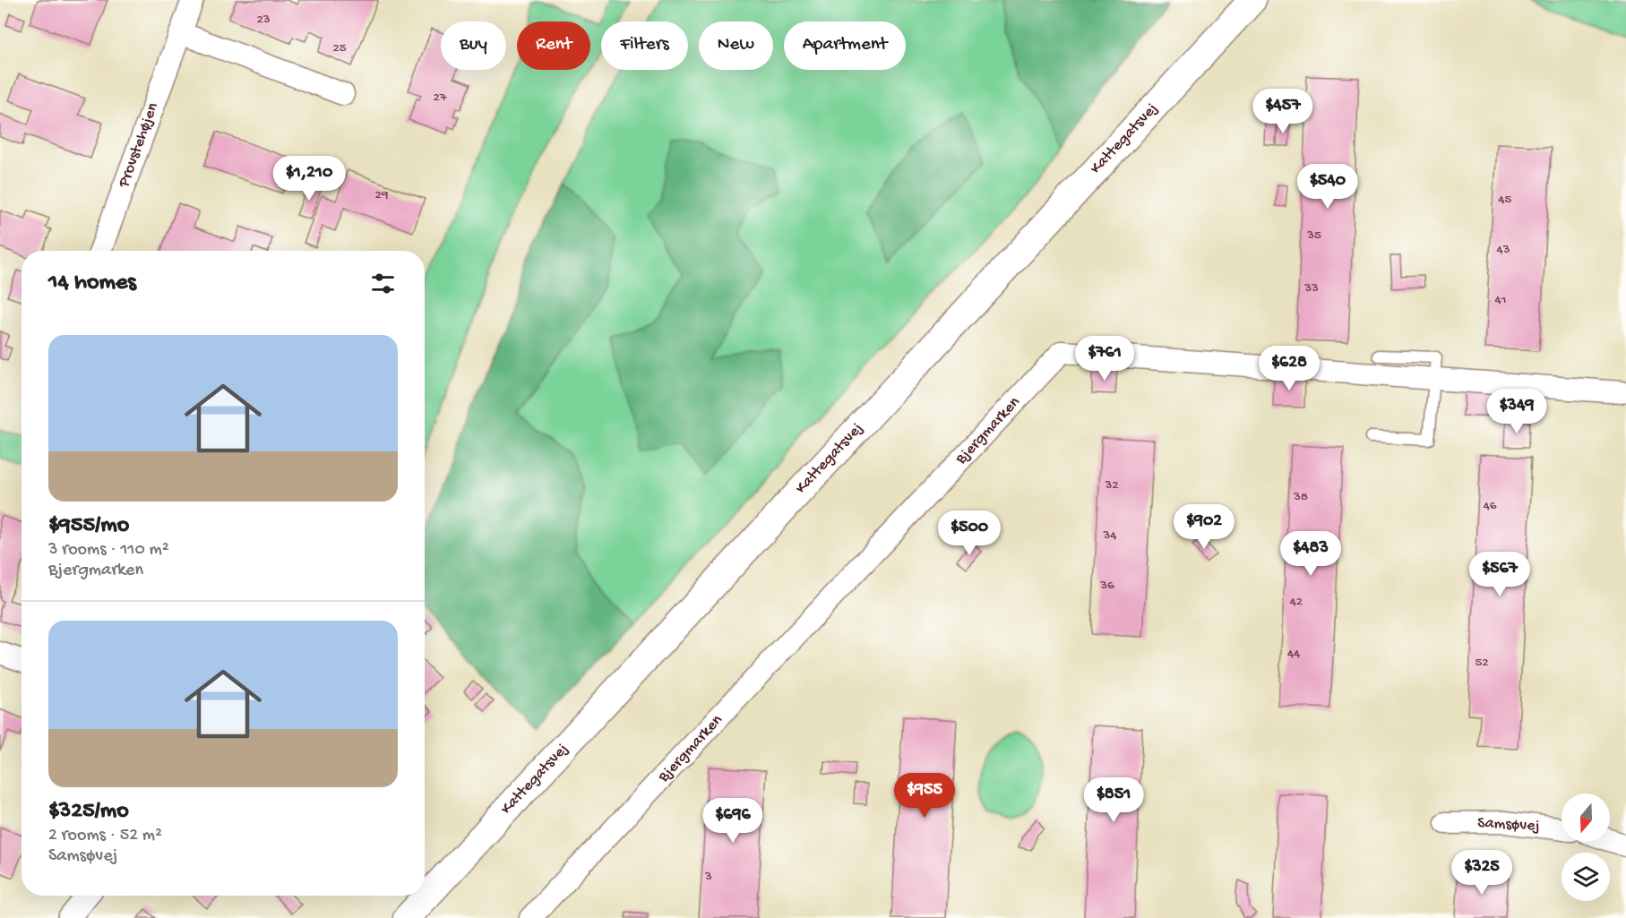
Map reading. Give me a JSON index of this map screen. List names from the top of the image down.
{
  "streets": {
    "street": [
      "Kattegatsvej",
      "Provstehøjen",
      "Bjergmarken",
      "Samsøvej"
    ]
  },
  "house_numbers": [
    "23",
    "25",
    "27",
    "29",
    "45",
    "35",
    "43",
    "33",
    "41",
    "32",
    "38",
    "46",
    "34",
    "36",
    "42",
    "44",
    "52",
    "3"
  ],
  "north": "bottom",
  "page": {
    "chip": [
      "Buy",
      "Rent",
      "Filters",
      "New",
      "Apartment"
    ],
    "price": [
      "$457",
      "$1,210",
      "$540",
      "$761",
      "$628",
      "$349",
      "$902",
      "$500",
      "$483",
      "$567",
      "$955",
      "$851",
      "$696",
      "$325"
    ],
    "heading": "14 homes",
    "list": [
      {
        "name": "$955/mo",
        "note": "3 rooms · 110 m² · Bjergmarken"
      },
      {
        "name": "$325/mo",
        "note": "2 rooms · 52 m² · Samsøvej"
      }
    ]
  }
}
